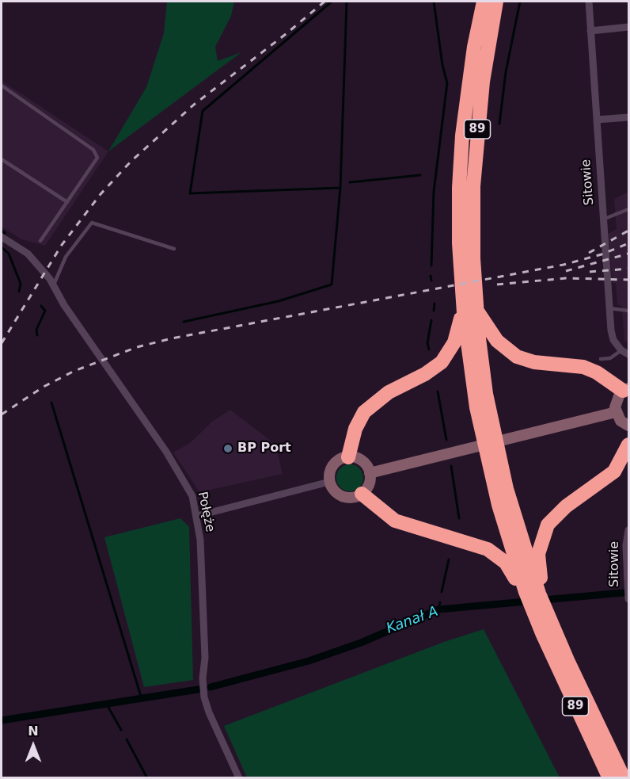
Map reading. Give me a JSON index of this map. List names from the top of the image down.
{
  "streets": {
    "highway": ["89"],
    "street": ["Sitowie", "Połęże"]
  },
  "water": ["Kanał A"],
  "places": ["BP Port"],
  "north": "top"
}
